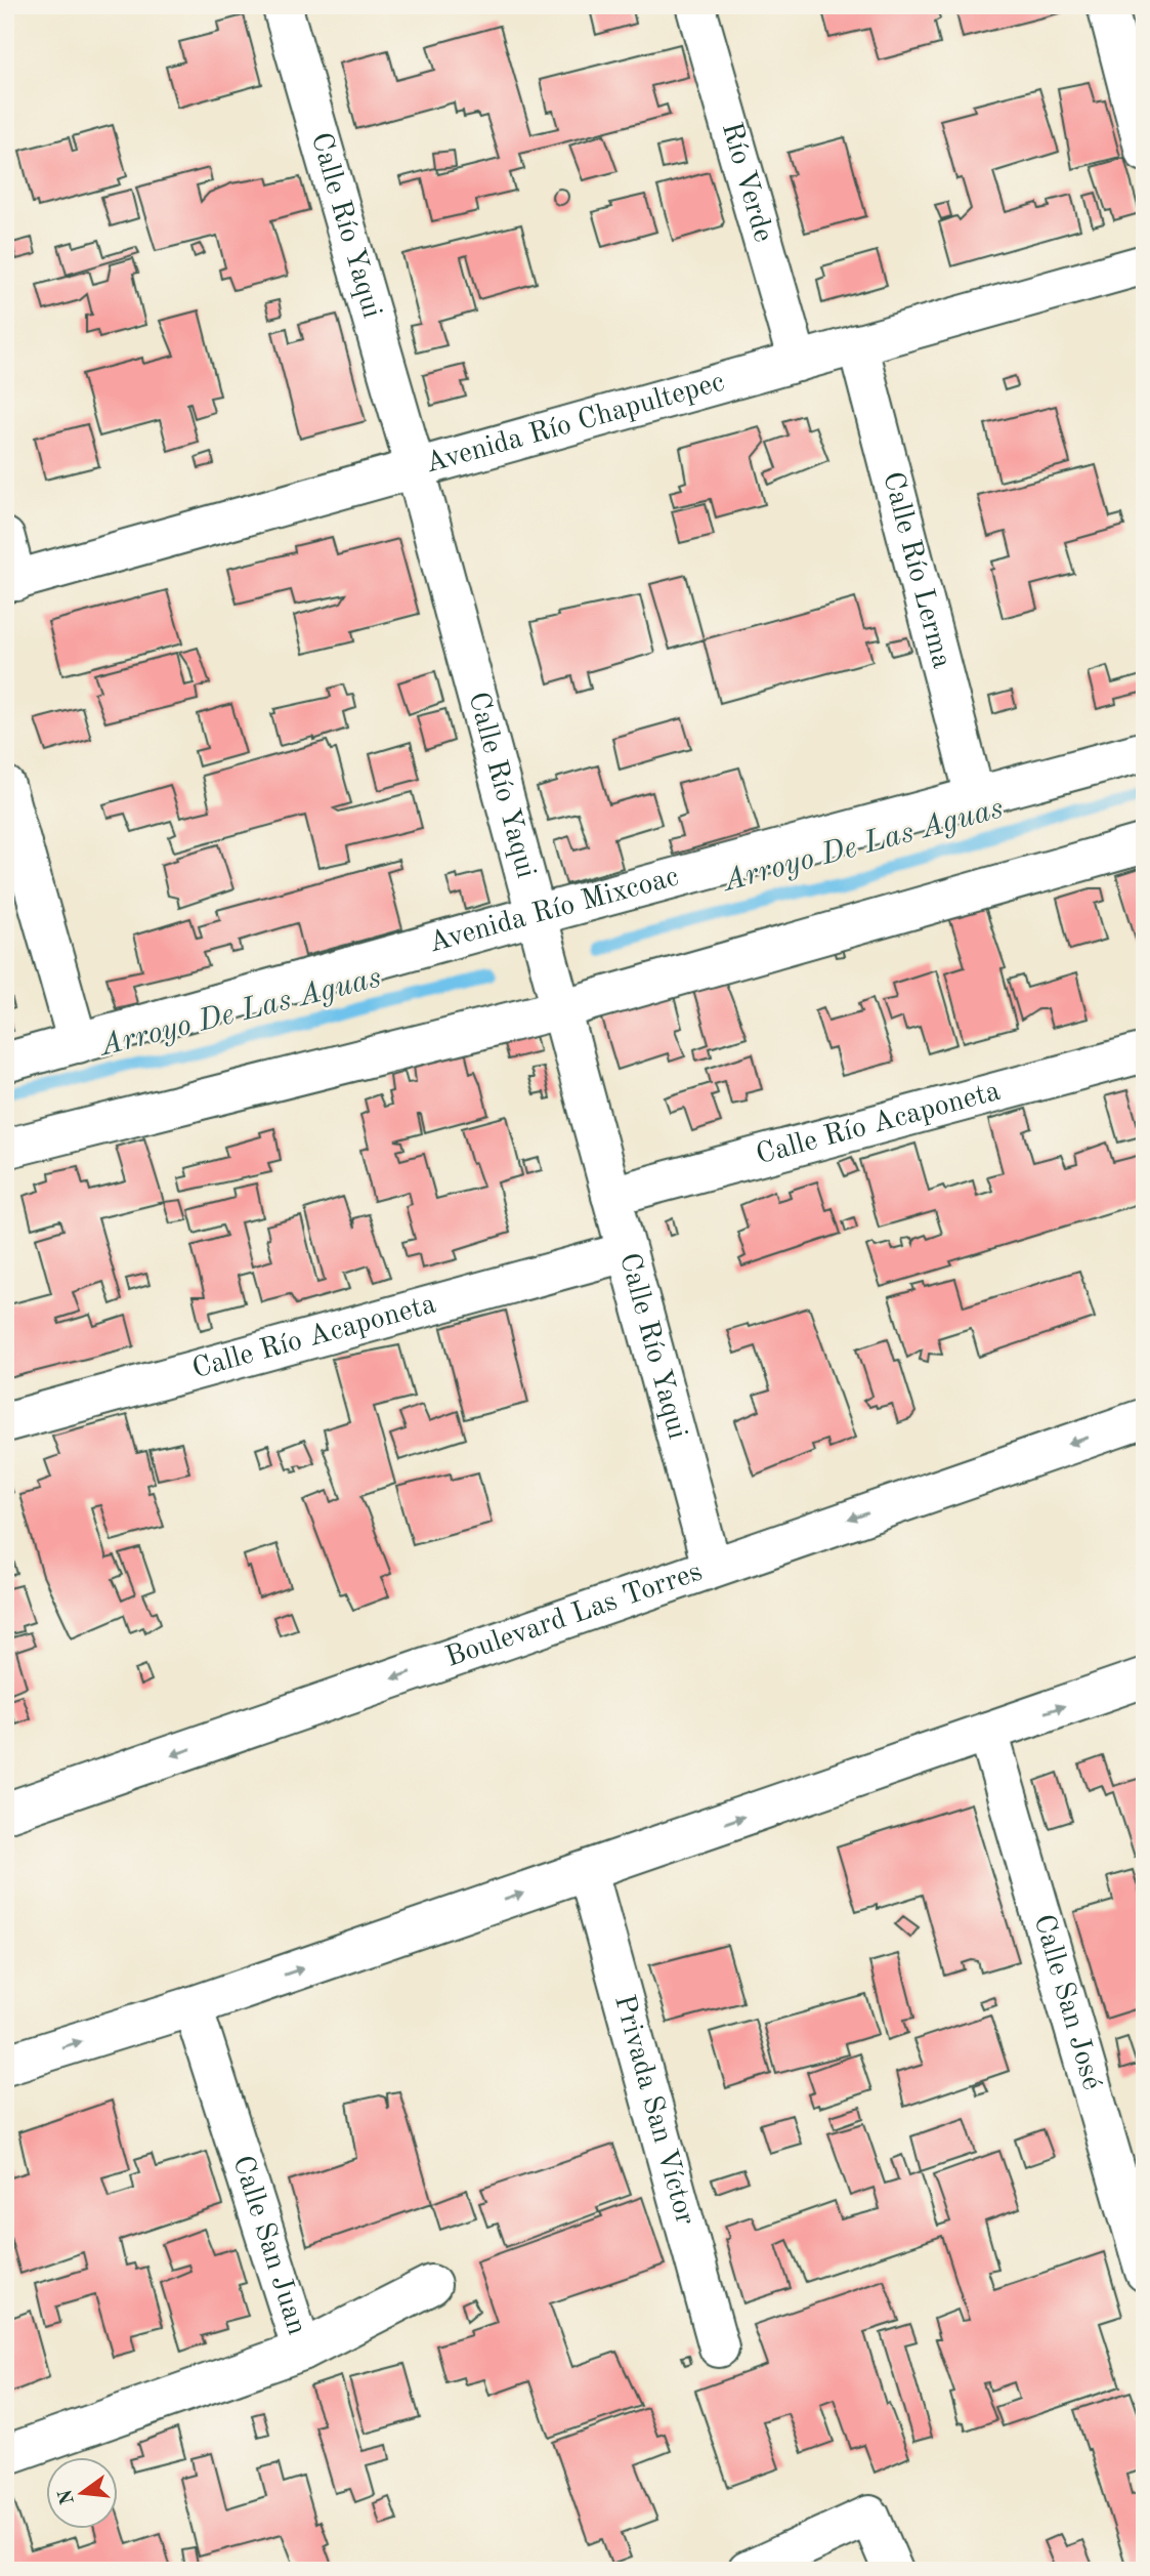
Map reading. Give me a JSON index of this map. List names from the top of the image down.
{
  "streets": {
    "street": [
      "Río Verde",
      "Calle Río Yaqui",
      "Avenida Río Chapultepec",
      "Calle Río Lerma",
      "Avenida Río Mixcoac",
      "Calle Río Acaponeta",
      "Boulevard Las Torres",
      "Calle San José",
      "Privada San Víctor",
      "Calle San Juan"
    ]
  },
  "crossings": [
    ["Río Verde", "Avenida Río Chapultepec"],
    ["Calle Río Yaqui", "Avenida Río Chapultepec"],
    ["Calle Río Yaqui", "Avenida Río Mixcoac"],
    ["Calle Río Yaqui", "Calle Río Acaponeta"],
    ["Calle Río Yaqui", "Boulevard Las Torres"],
    ["Avenida Río Chapultepec", "Calle Río Lerma"],
    ["Calle Río Lerma", "Avenida Río Mixcoac"]
  ],
  "water": ["Arroyo De Las Aguas"],
  "north": "left"
}
